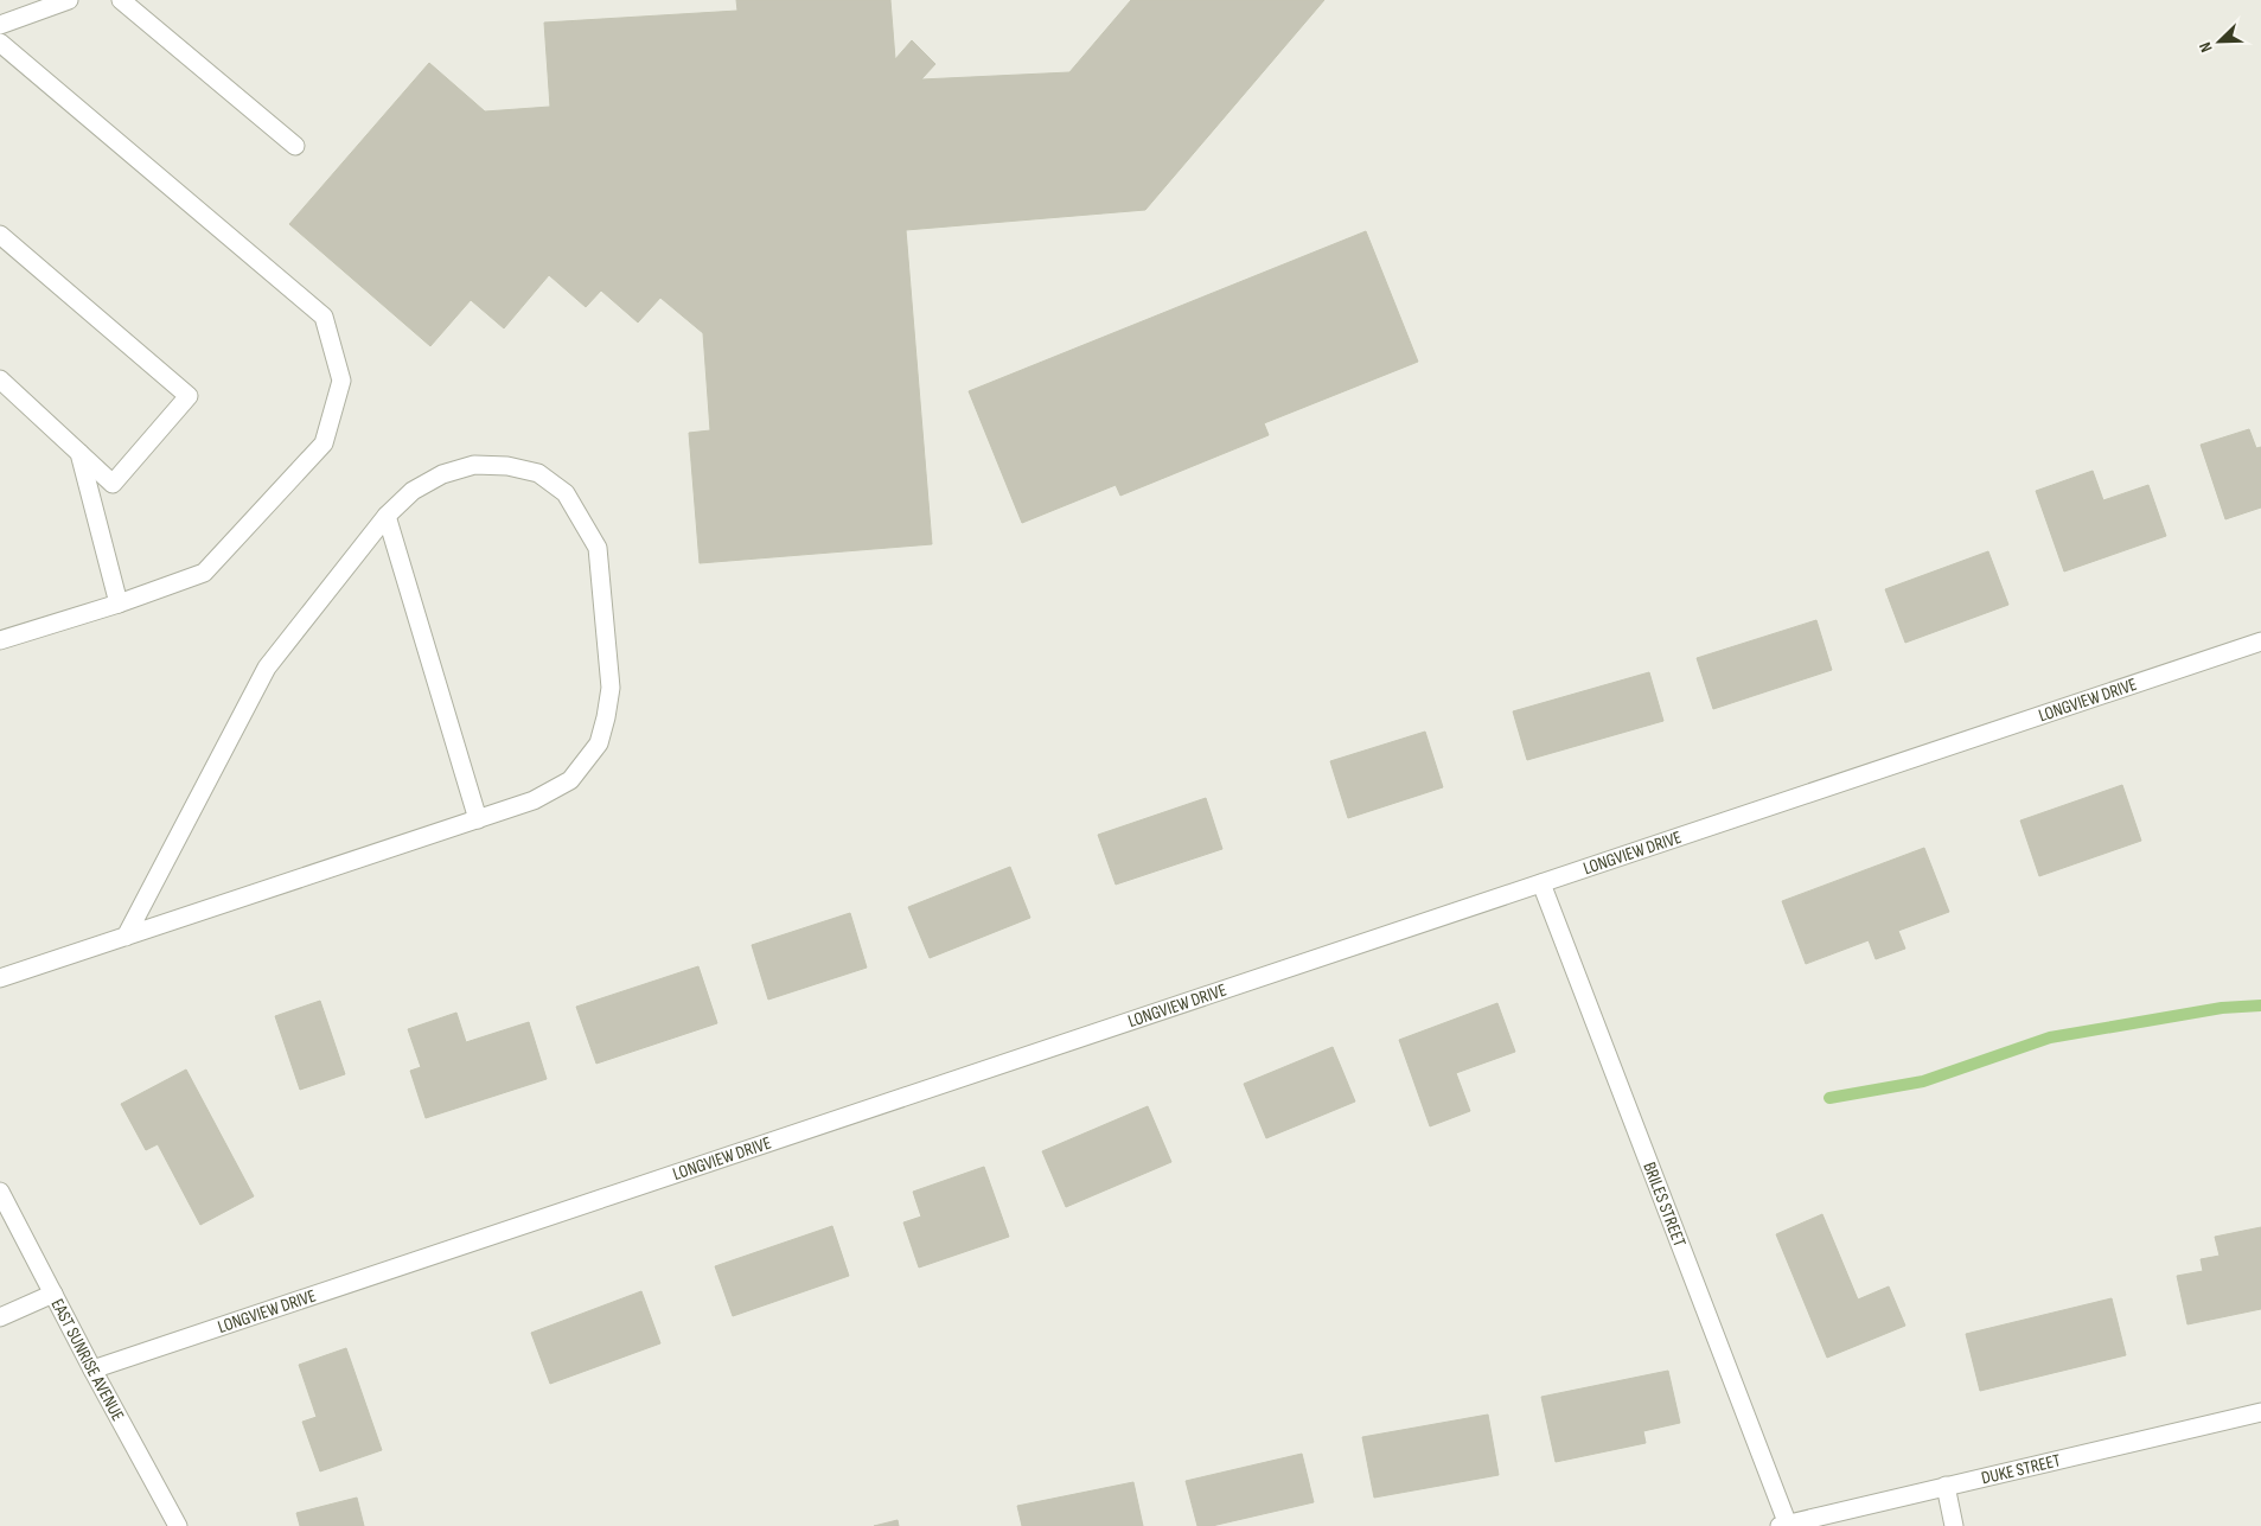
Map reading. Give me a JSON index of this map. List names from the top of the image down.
{
  "streets": {
    "street": [
      "LONGVIEW DRIVE",
      "BRILES STREET",
      "EAST SUNRISE AVENUE",
      "DUKE STREET"
    ]
  },
  "crossings": [
    ["LONGVIEW DRIVE", "BRILES STREET"],
    ["LONGVIEW DRIVE", "EAST SUNRISE AVENUE"],
    ["BRILES STREET", "DUKE STREET"]
  ],
  "north": "bottom left"
}
